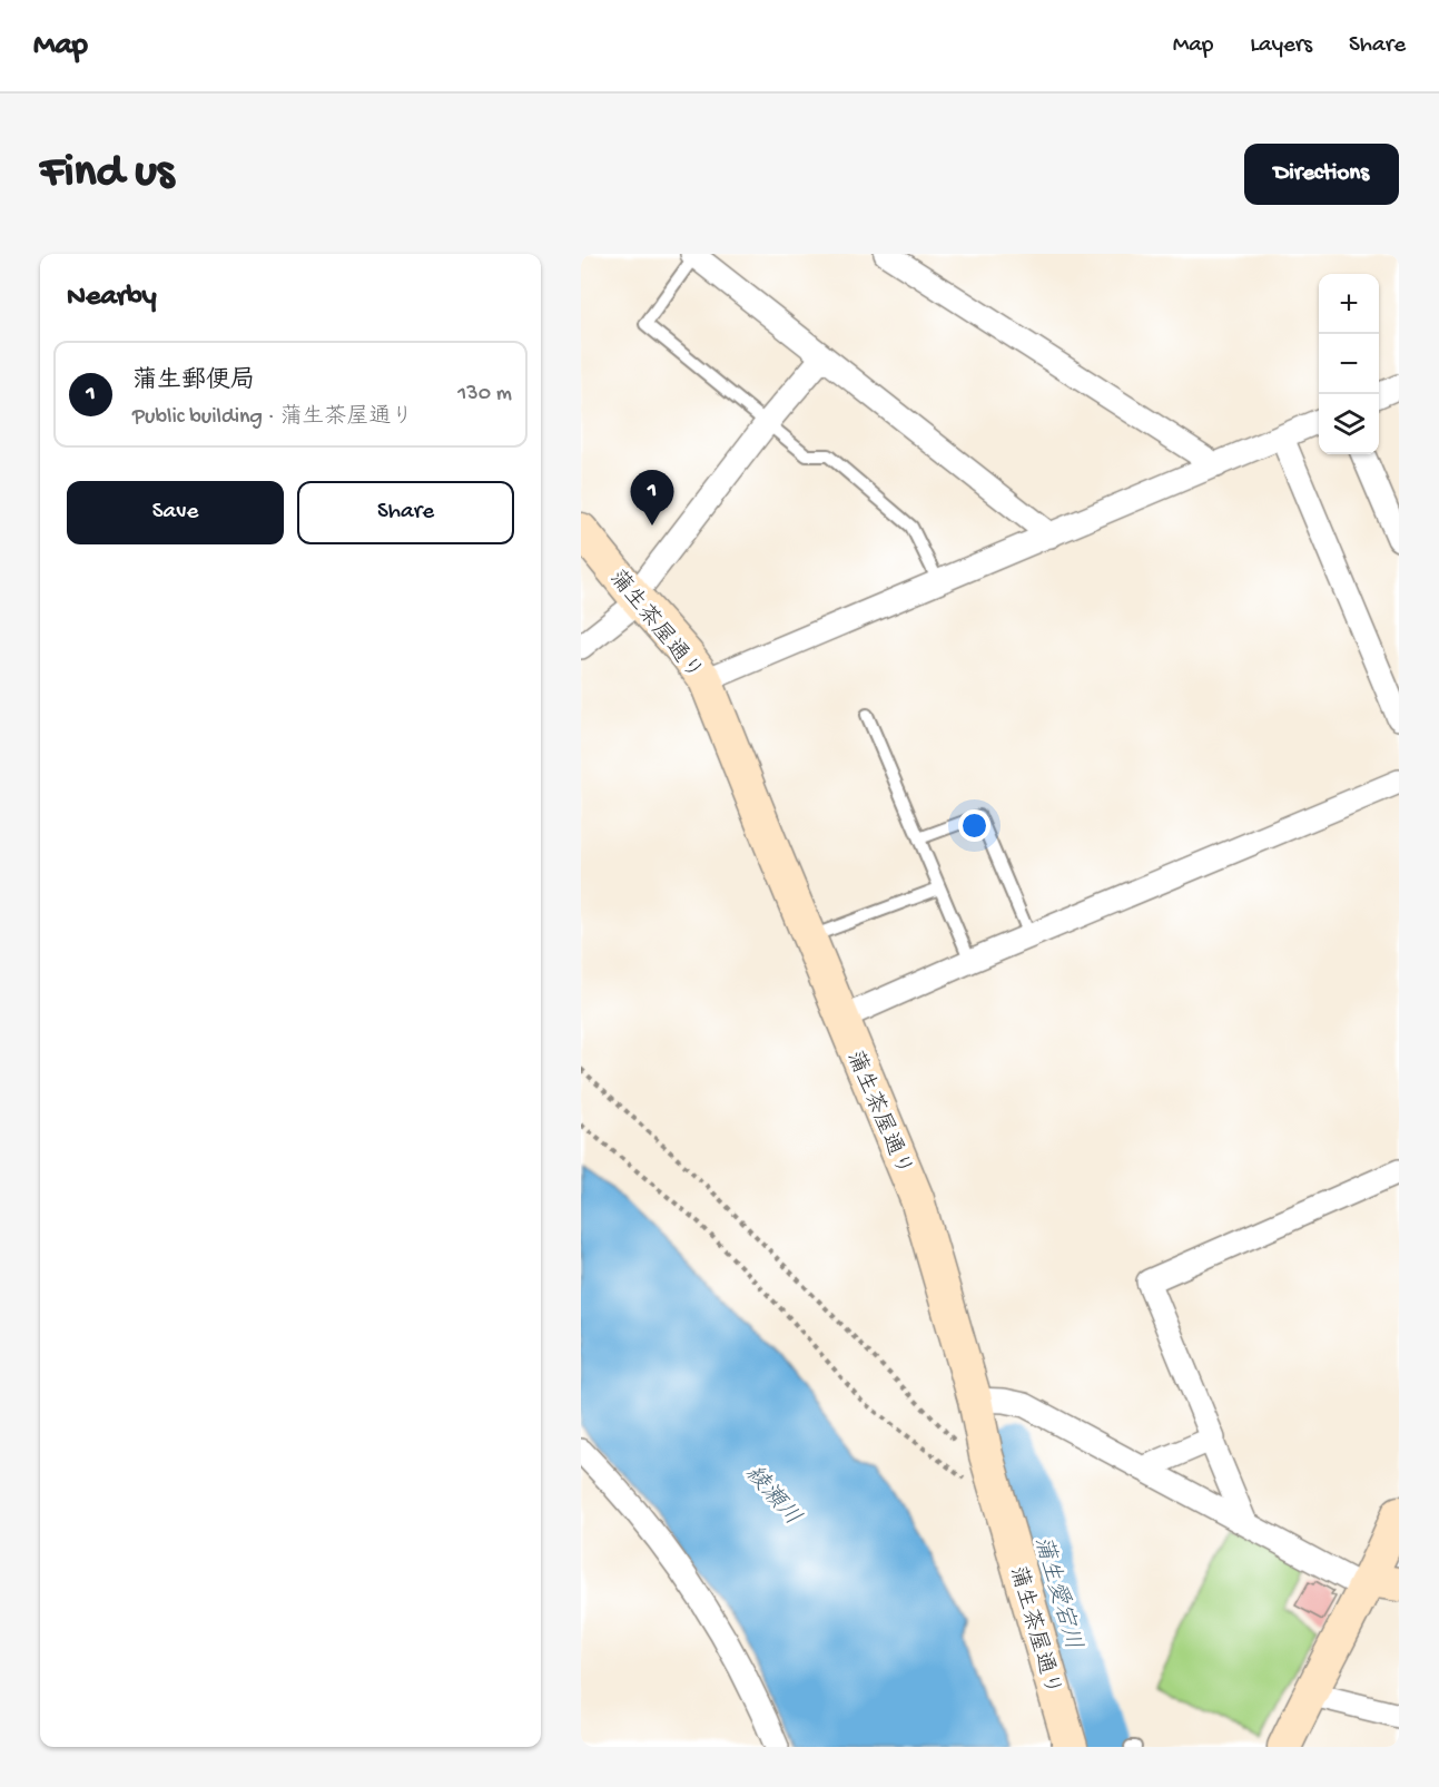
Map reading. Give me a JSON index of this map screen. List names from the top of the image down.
{
  "streets": {
    "street": ["蒲生茶屋通り"]
  },
  "water": ["綾瀬川", "蒲生愛宕川"],
  "page": {
    "header": "Map",
    "nav": ["Map", "Layers", "Share"],
    "buttons": [
      "Directions",
      ["Save", "Share"]
    ],
    "title": "Find us",
    "heading": "Nearby",
    "map_buttons": ["+", "−"],
    "list": [
      {
        "mark": "1",
        "name": "蒲生郵便局",
        "note": "Public building · 蒲生茶屋通り",
        "value": "130 m"
      }
    ],
    "pins": "1"
  }
}
